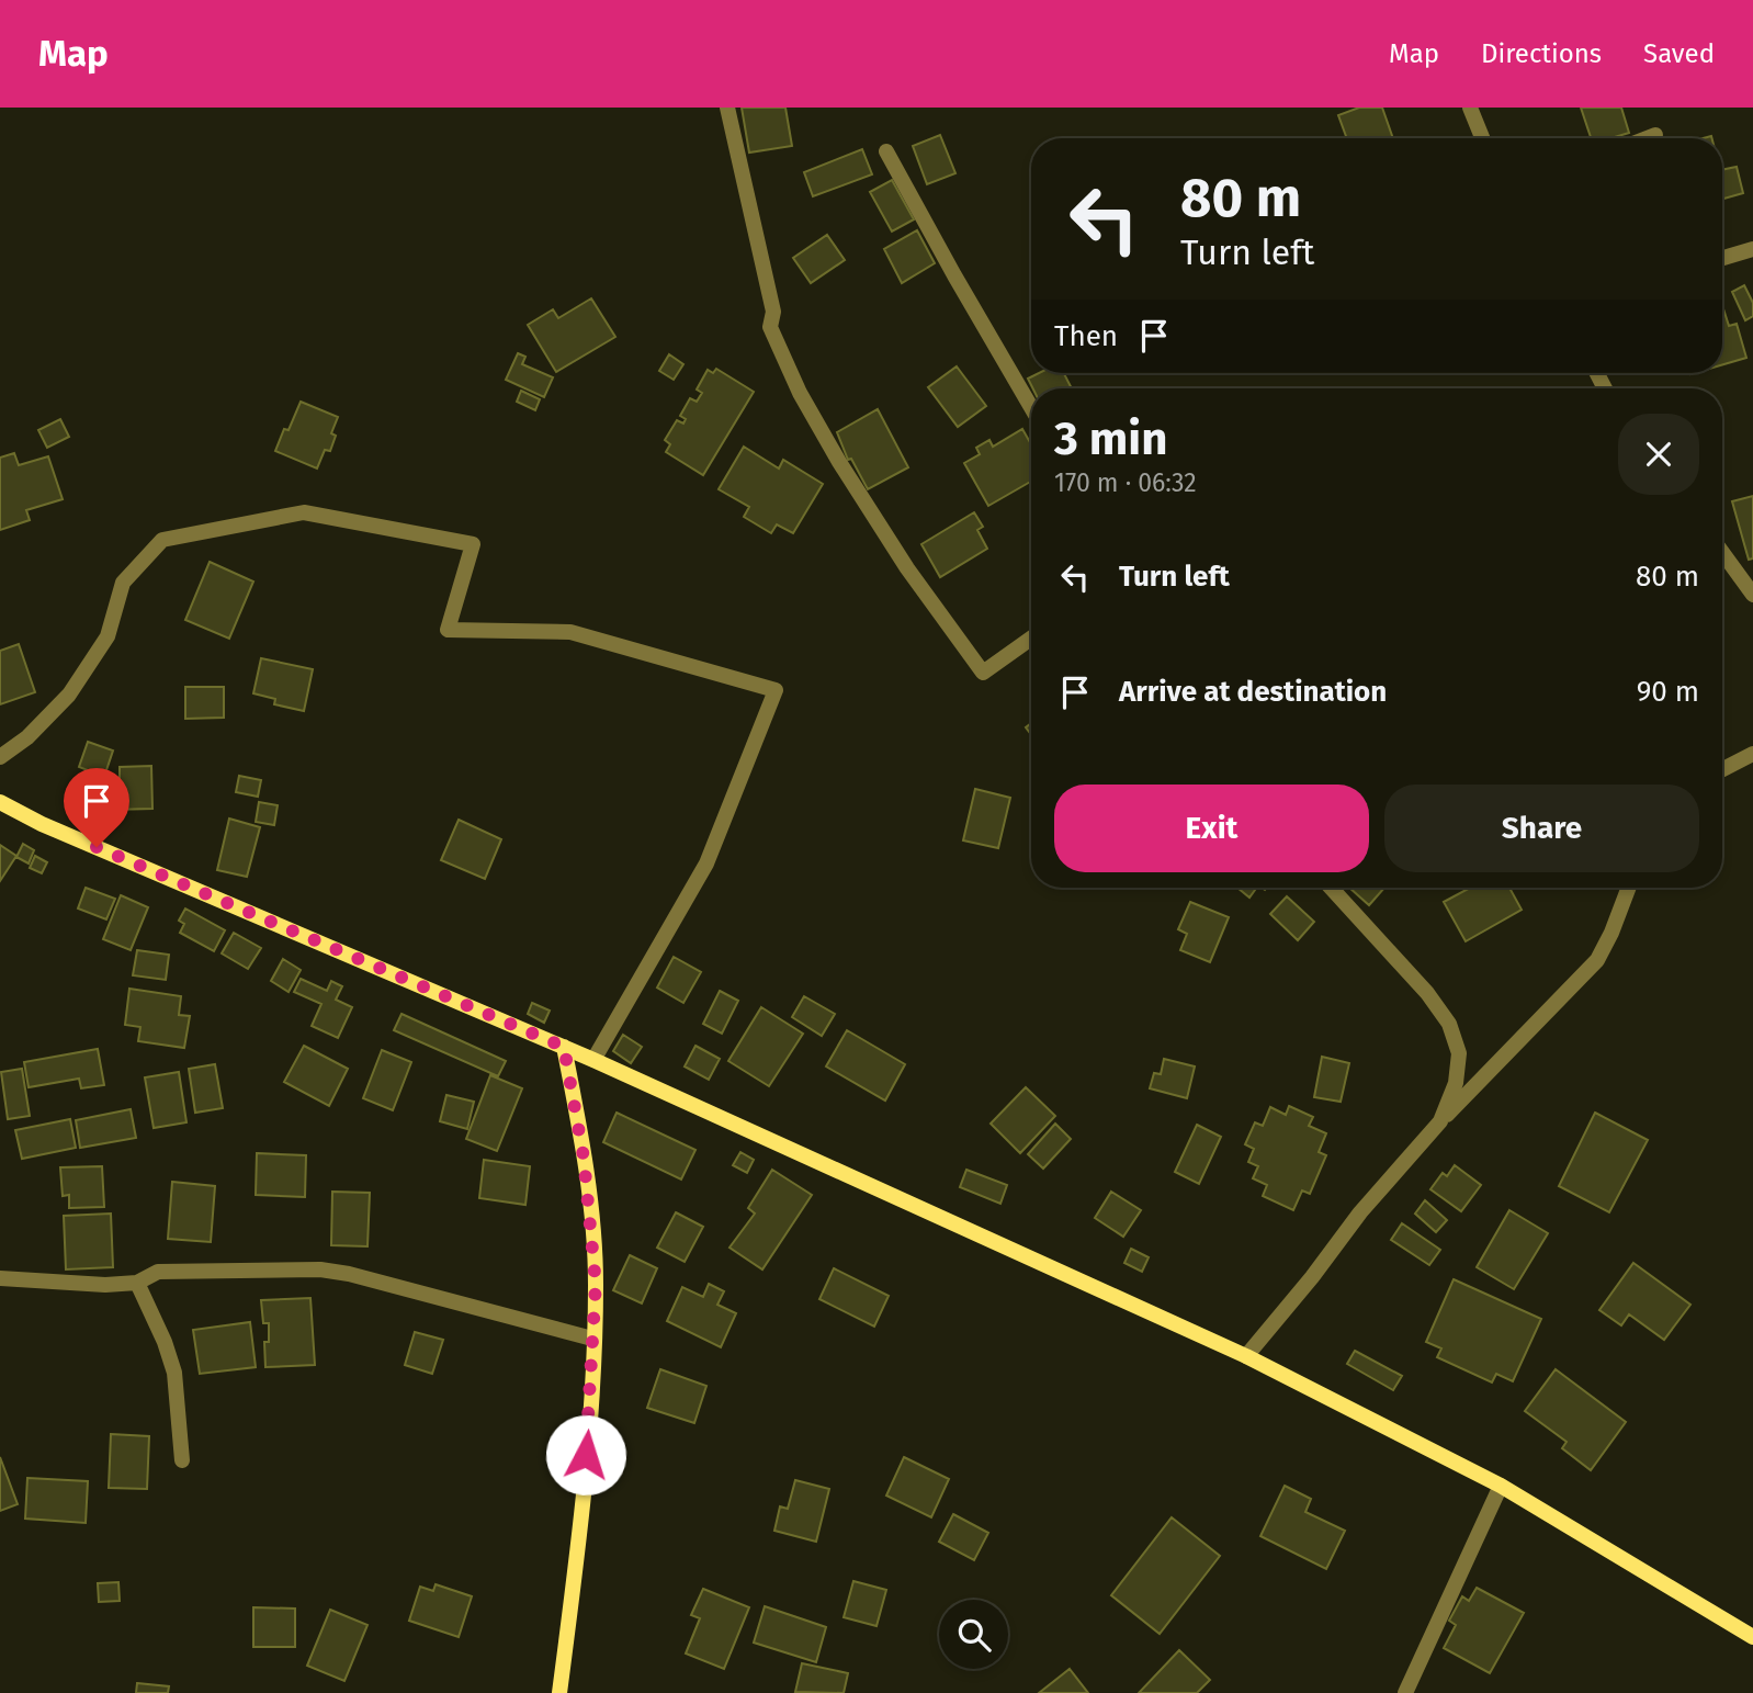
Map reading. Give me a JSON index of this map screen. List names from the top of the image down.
{
  "page": {
    "header": "Map",
    "nav": ["Map", "Directions", "Saved"],
    "turn": ["80 m", "Turn left"],
    "then": "Then",
    "heading": ["3 min", "170 m · 06:32"],
    "list": [
      {
        "name": "Turn left",
        "value": "80 m"
      },
      {
        "name": "Arrive at destination",
        "value": "90 m"
      }
    ],
    "buttons": ["Exit", "Share"]
  }
}
